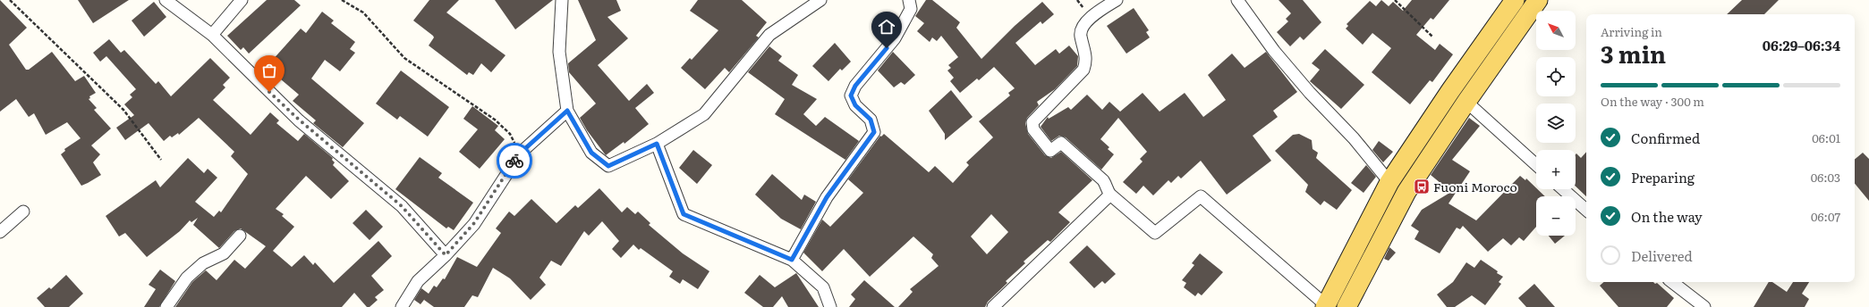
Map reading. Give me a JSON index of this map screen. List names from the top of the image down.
{
  "places": {
    "bus stop": ["Fuoni Moroco"]
  },
  "north": "top left",
  "page": {
    "map_buttons": ["+", "−"],
    "heading": ["3 min", "Arriving in", "06:29–06:34"],
    "bar": "On the way · 300 m",
    "list": [
      ["Confirmed", "06:01"],
      ["Preparing", "06:03"],
      ["On the way", "06:07"],
      "Delivered"
    ]
  }
}
